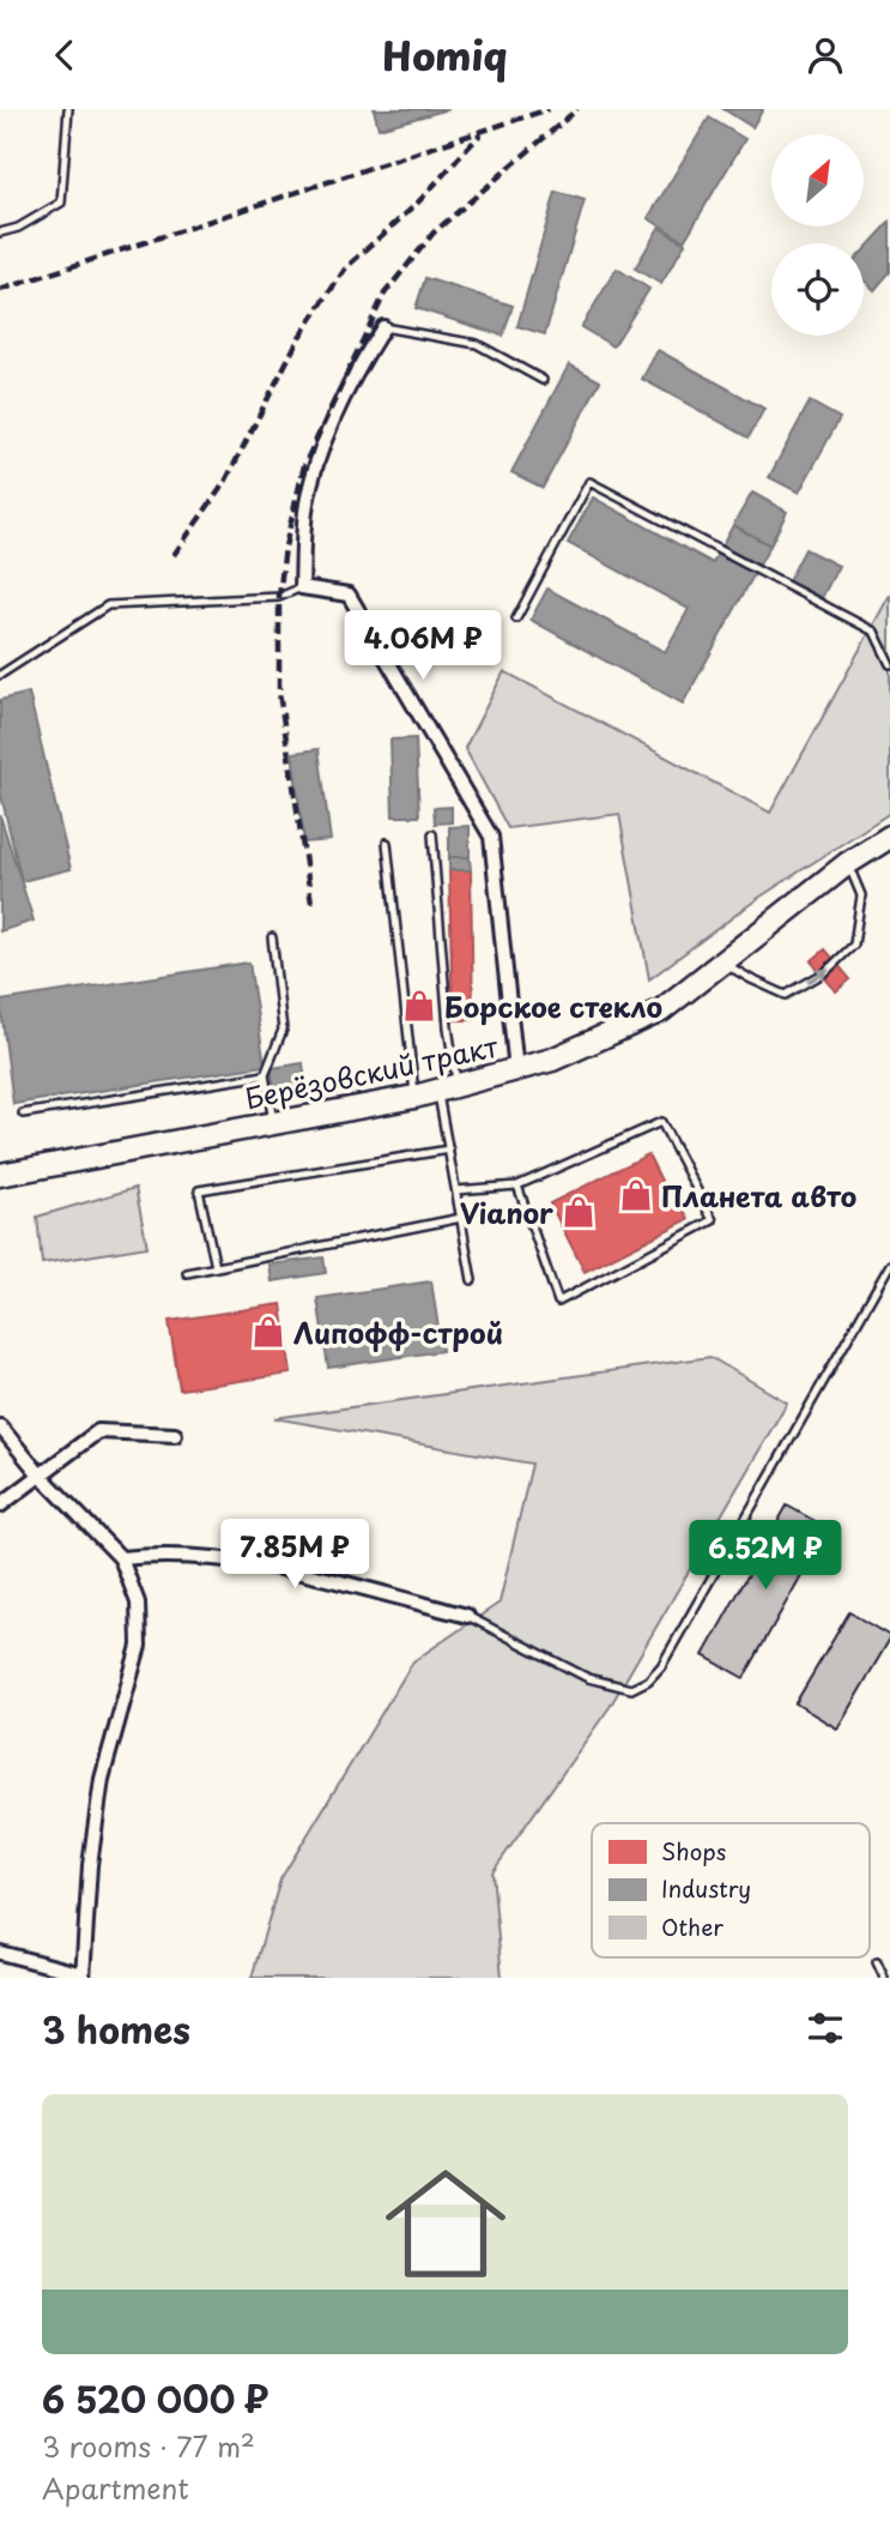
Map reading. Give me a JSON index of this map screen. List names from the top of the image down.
{
  "streets": {
    "main road": ["Берёзовский тракт"]
  },
  "places": {
    "shop": [
      "Борское стекло",
      "Планета авто",
      "Vianor",
      "Липофф-строй"
    ]
  },
  "legend": ["Shops", "Industry", "Other"],
  "north": "top right",
  "page": {
    "header": "Homiq",
    "price": ["4.06M ₽", "7.85M ₽", "6.52M ₽"],
    "heading": "3 homes",
    "list": [
      {
        "name": "6 520 000 ₽",
        "note": "3 rooms · 77 m² · Apartment"
      }
    ]
  }
}
